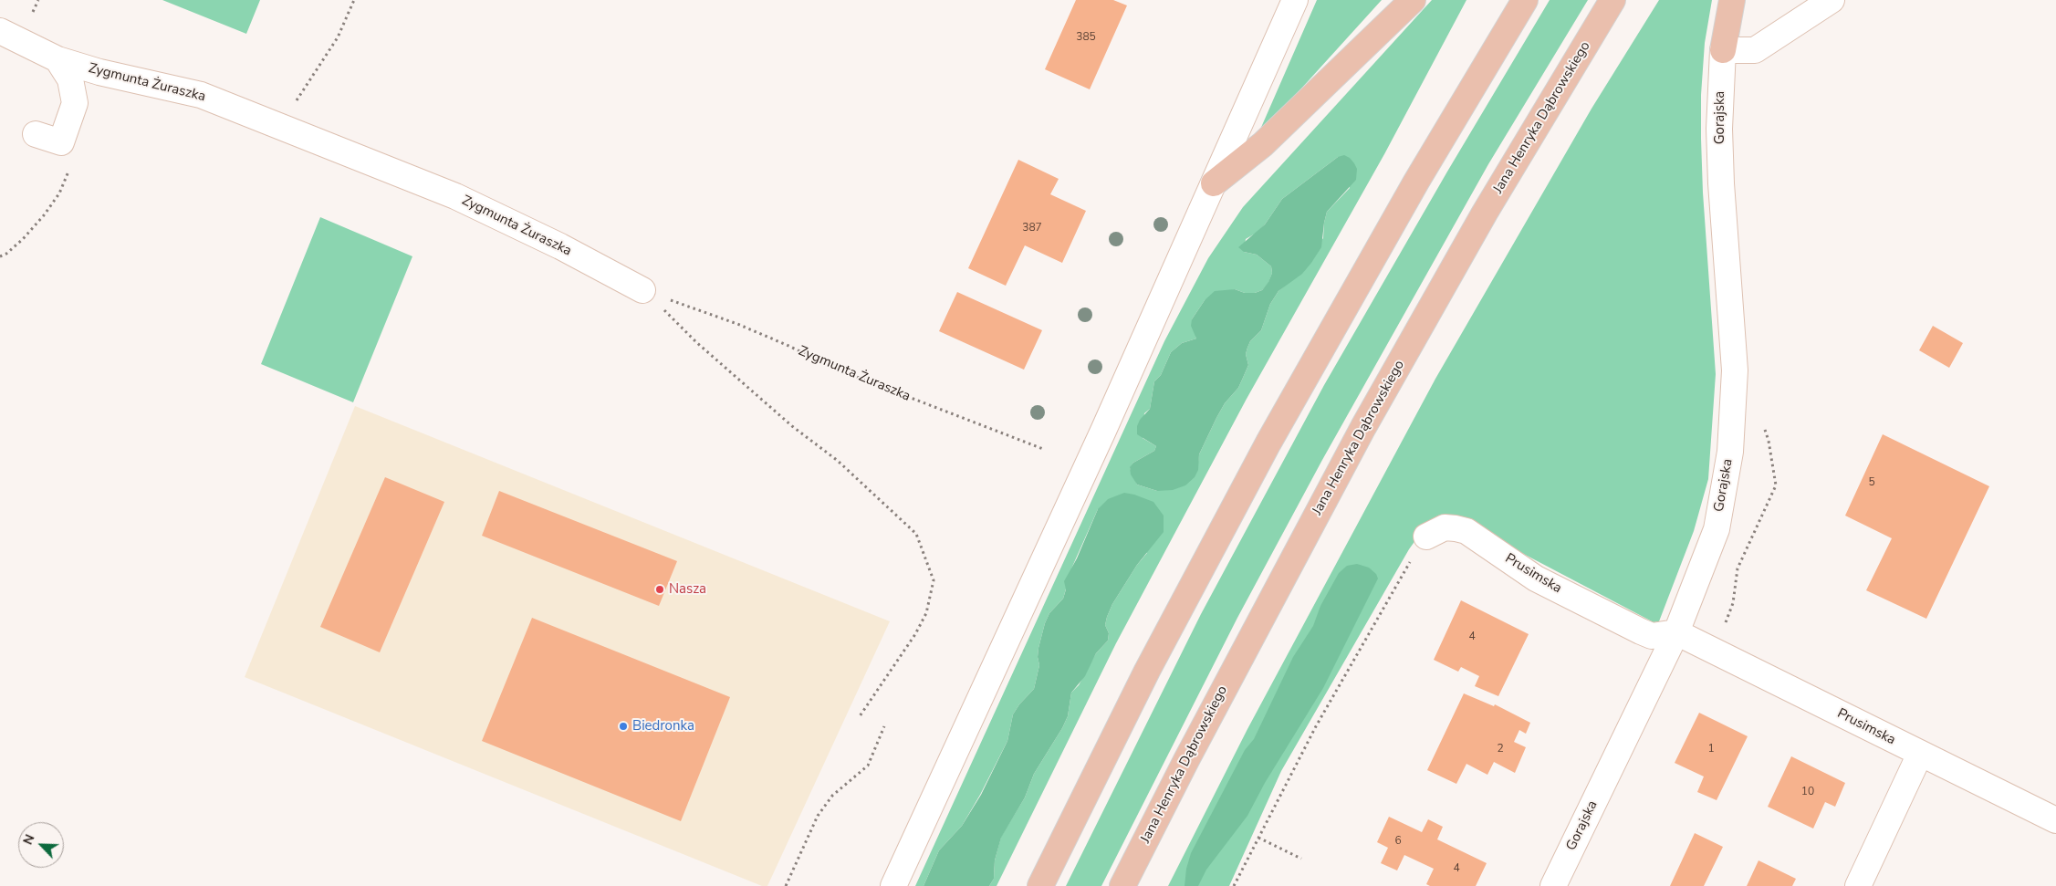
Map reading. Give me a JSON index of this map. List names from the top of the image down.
{
  "streets": {
    "main road": ["Jana Henryka Dąbrowskiego"],
    "street": ["Zygmunta Żuraszka", "Gorajska", "Prusimska"]
  },
  "crossings": [
    ["Gorajska", "Prusimska"]
  ],
  "places": ["Nasza", "Biedronka"],
  "house_numbers": [
    "385",
    "387",
    "5",
    "4",
    "2",
    "1",
    "10",
    "6",
    "4"
  ],
  "north": "top left"
}
